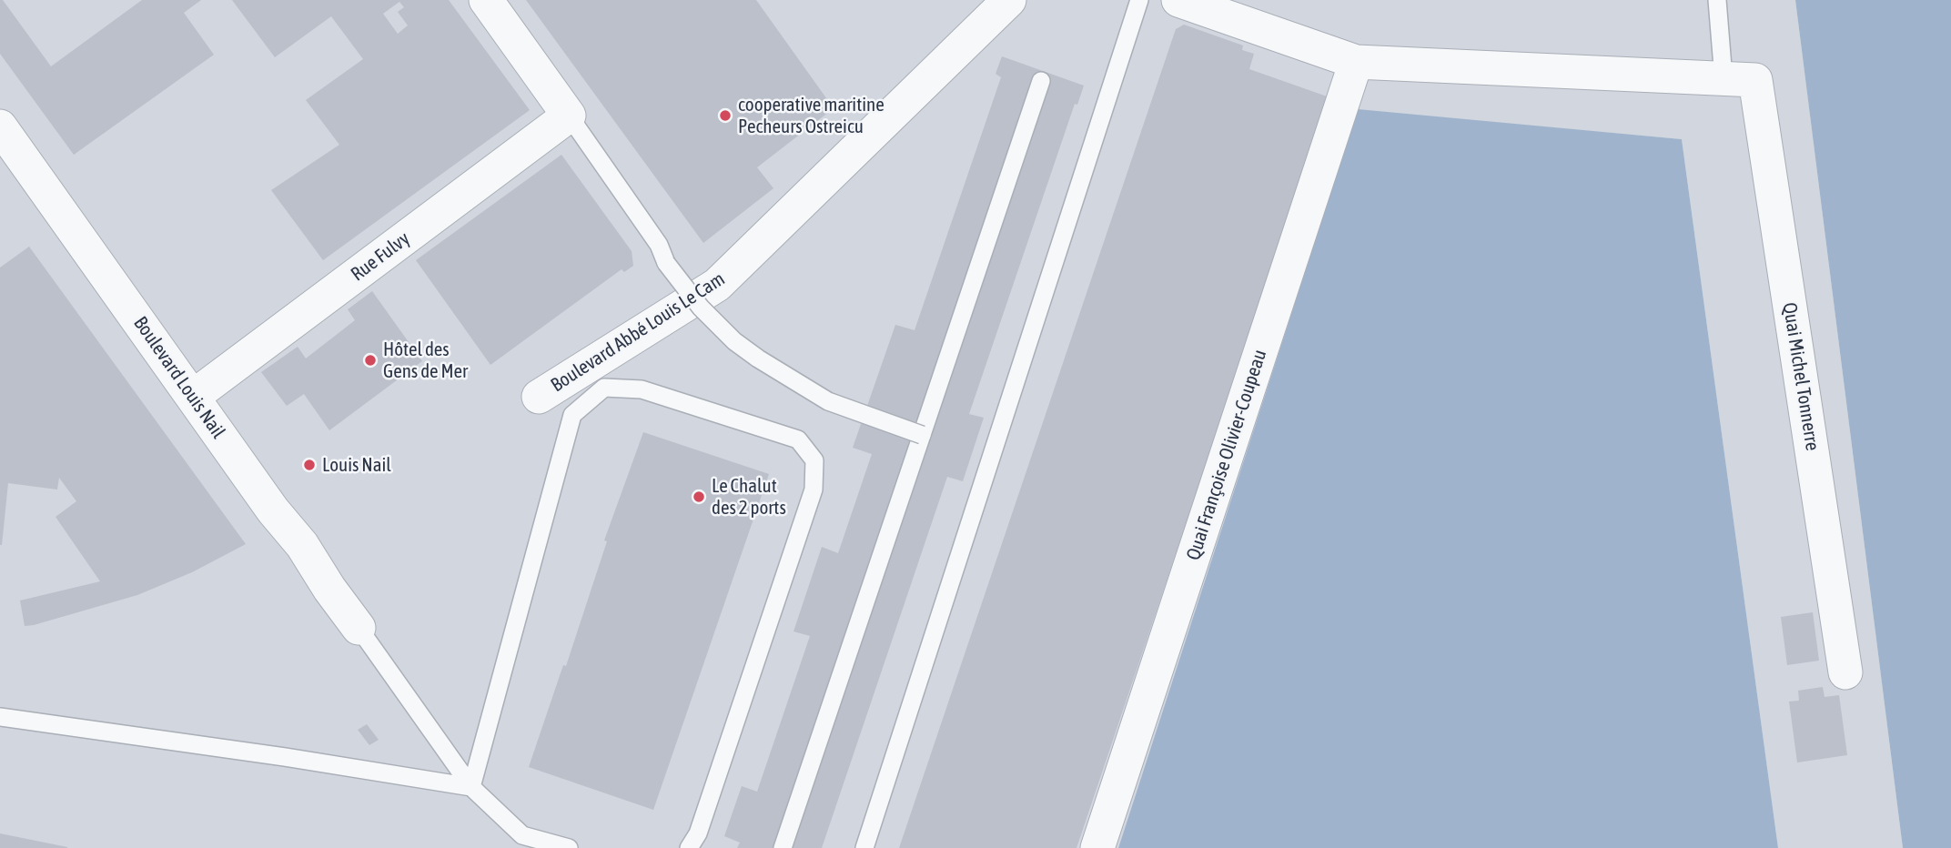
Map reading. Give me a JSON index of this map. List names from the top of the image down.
{
  "streets": {
    "street": [
      "Rue Fulvy",
      "Boulevard Abbé Louis Le Cam",
      "Quai Michel Tonnerre",
      "Boulevard Louis Nail",
      "Quai Françoise Olivier-Coupeau"
    ]
  },
  "crossings": [
    ["Rue Fulvy", "Boulevard Louis Nail"]
  ],
  "places": [
    "cooperative maritine Pecheurs Ostreicu",
    "Hôtel des Gens de Mer",
    "Louis Nail",
    "Le Chalut des 2 ports"
  ]
}
